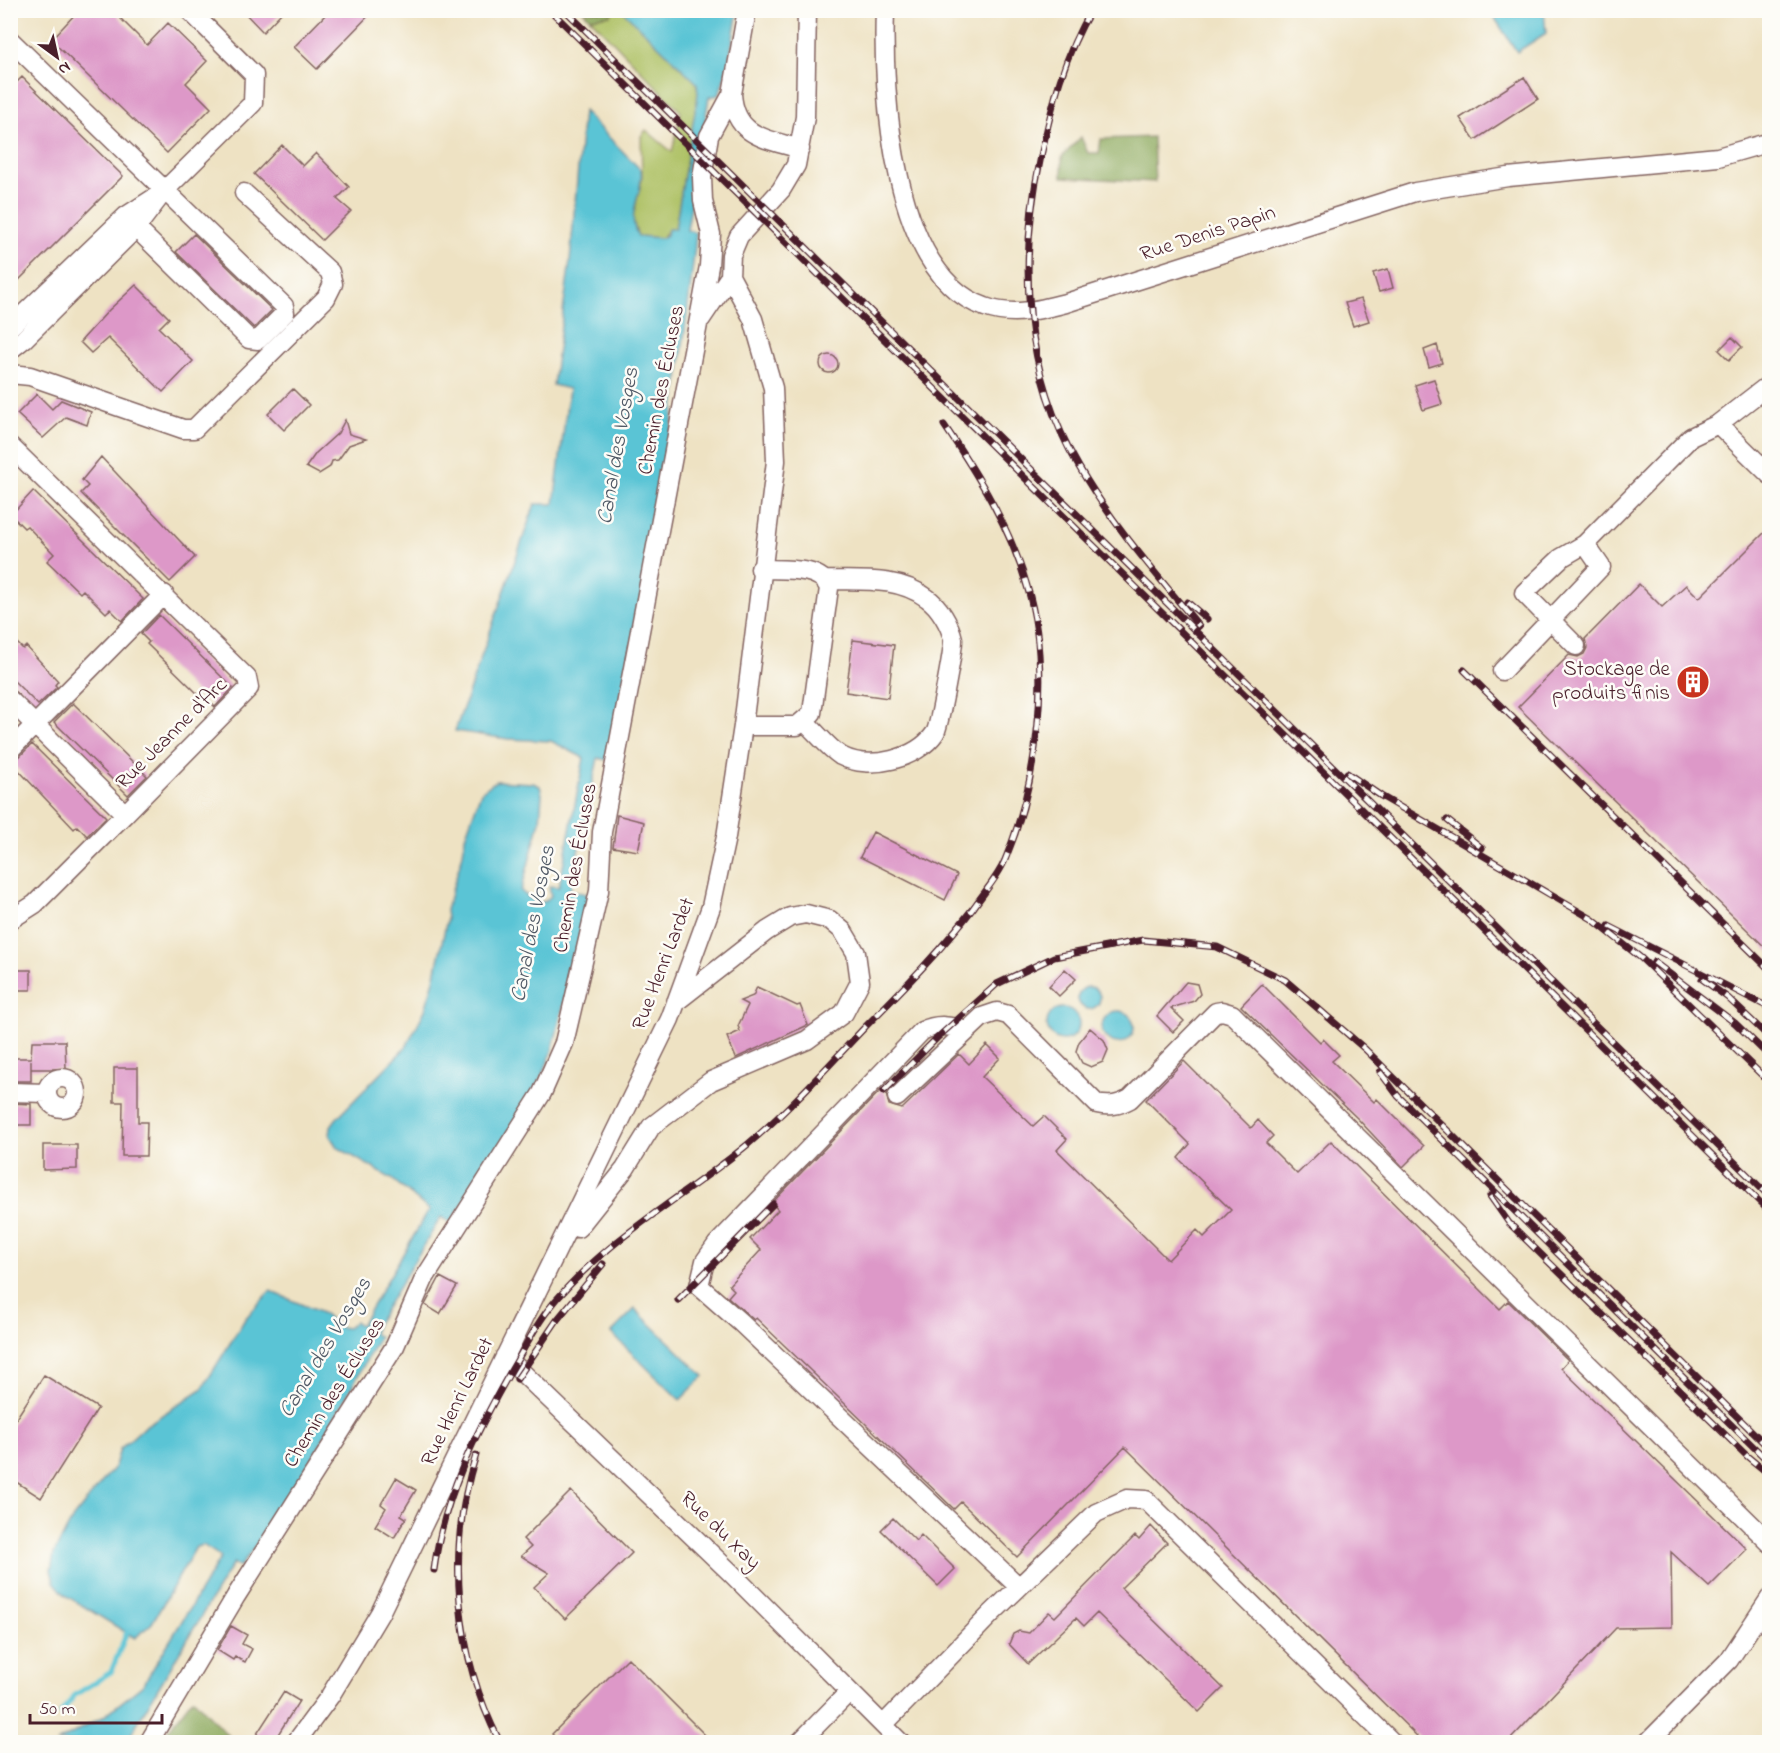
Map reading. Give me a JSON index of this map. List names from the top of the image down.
{
  "streets": {
    "street": [
      "Rue Denis Papin",
      "Chemin des Écluses",
      "Rue Jeanne d'Arc",
      "Rue Henri Lardet",
      "Rue du Xay"
    ]
  },
  "crossings": [
    ["Rue Henri Lardet", "Rue du Xay"]
  ],
  "water": ["Canal des Vosges"],
  "places": {
    "building": ["Stockage de produits finis"]
  },
  "scale_bar": "50 m",
  "north": "bottom right"
}
